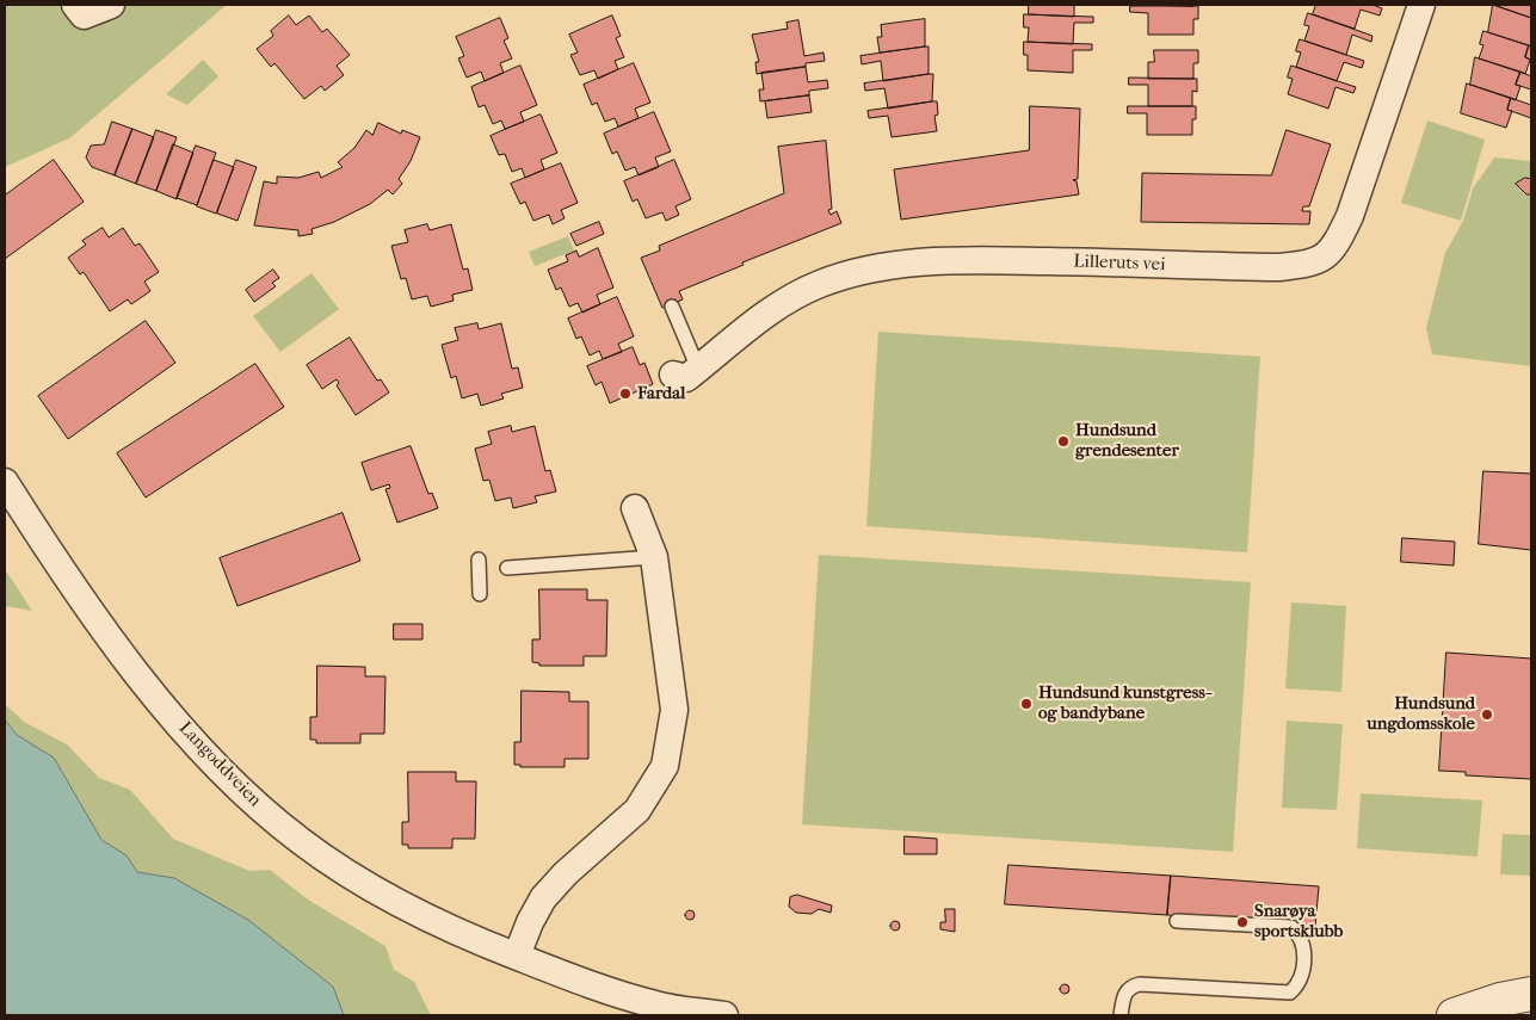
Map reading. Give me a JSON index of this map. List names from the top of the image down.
{
  "streets": {
    "street": ["Lilleruts vei", "Langoddveien"]
  },
  "places": [
    "Fardal",
    "Hundsund grendesenter",
    "Hundsund kunstgress- og bandybane",
    "Hundsund ungdomsskole",
    "Snarøya sportsklubb"
  ]
}
